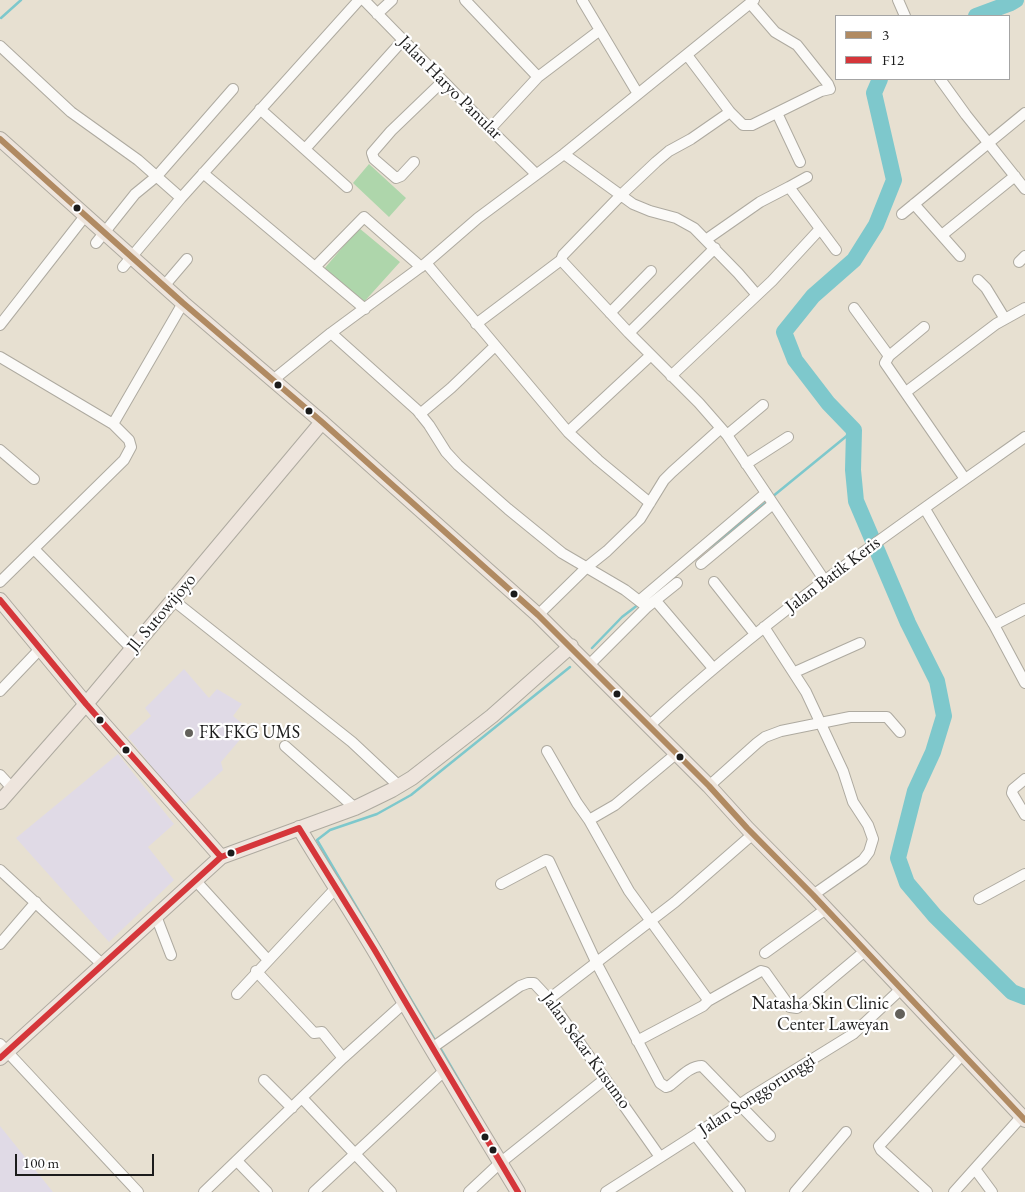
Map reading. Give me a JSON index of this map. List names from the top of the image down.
{
  "streets": {
    "main road": ["Jl. Sutowijoyo"],
    "street": [
      "Jalan Haryo Panular",
      "Jalan Batik Keris",
      "Jalan Sekar Kusumo",
      "Jalan Songgorunggi"
    ]
  },
  "crossings": [
    ["Jalan Sekar Kusumo", "Jalan Songgorunggi"]
  ],
  "places": ["FK FKG UMS", "Natasha Skin Clinic Center Laweyan"],
  "lines": ["transit line 3", "transit line F12"],
  "legend": ["3", "F12"],
  "scale_bar": "100 m"
}
